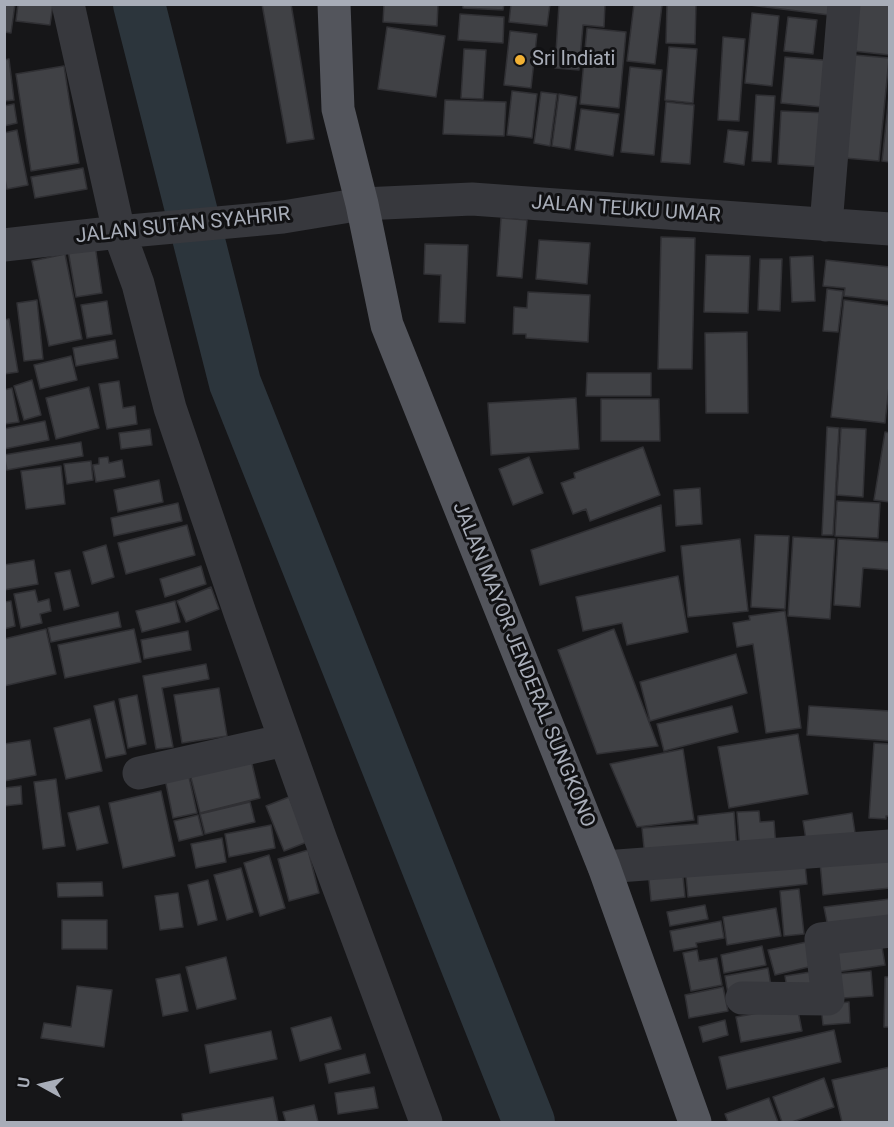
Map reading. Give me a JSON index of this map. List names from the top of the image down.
{
  "streets": {
    "main road": ["JALAN MAYOR JENDERAL SUNGKONO"],
    "street": ["JALAN TEUKU UMAR", "JALAN SUTAN SYAHRIR"]
  },
  "crossings": [
    ["JALAN TEUKU UMAR", "JALAN SUTAN SYAHRIR"],
    ["JALAN TEUKU UMAR", "JALAN MAYOR JENDERAL SUNGKONO"],
    ["JALAN SUTAN SYAHRIR", "JALAN MAYOR JENDERAL SUNGKONO"]
  ],
  "places": ["Sri Indiati"],
  "north": "left"
}
